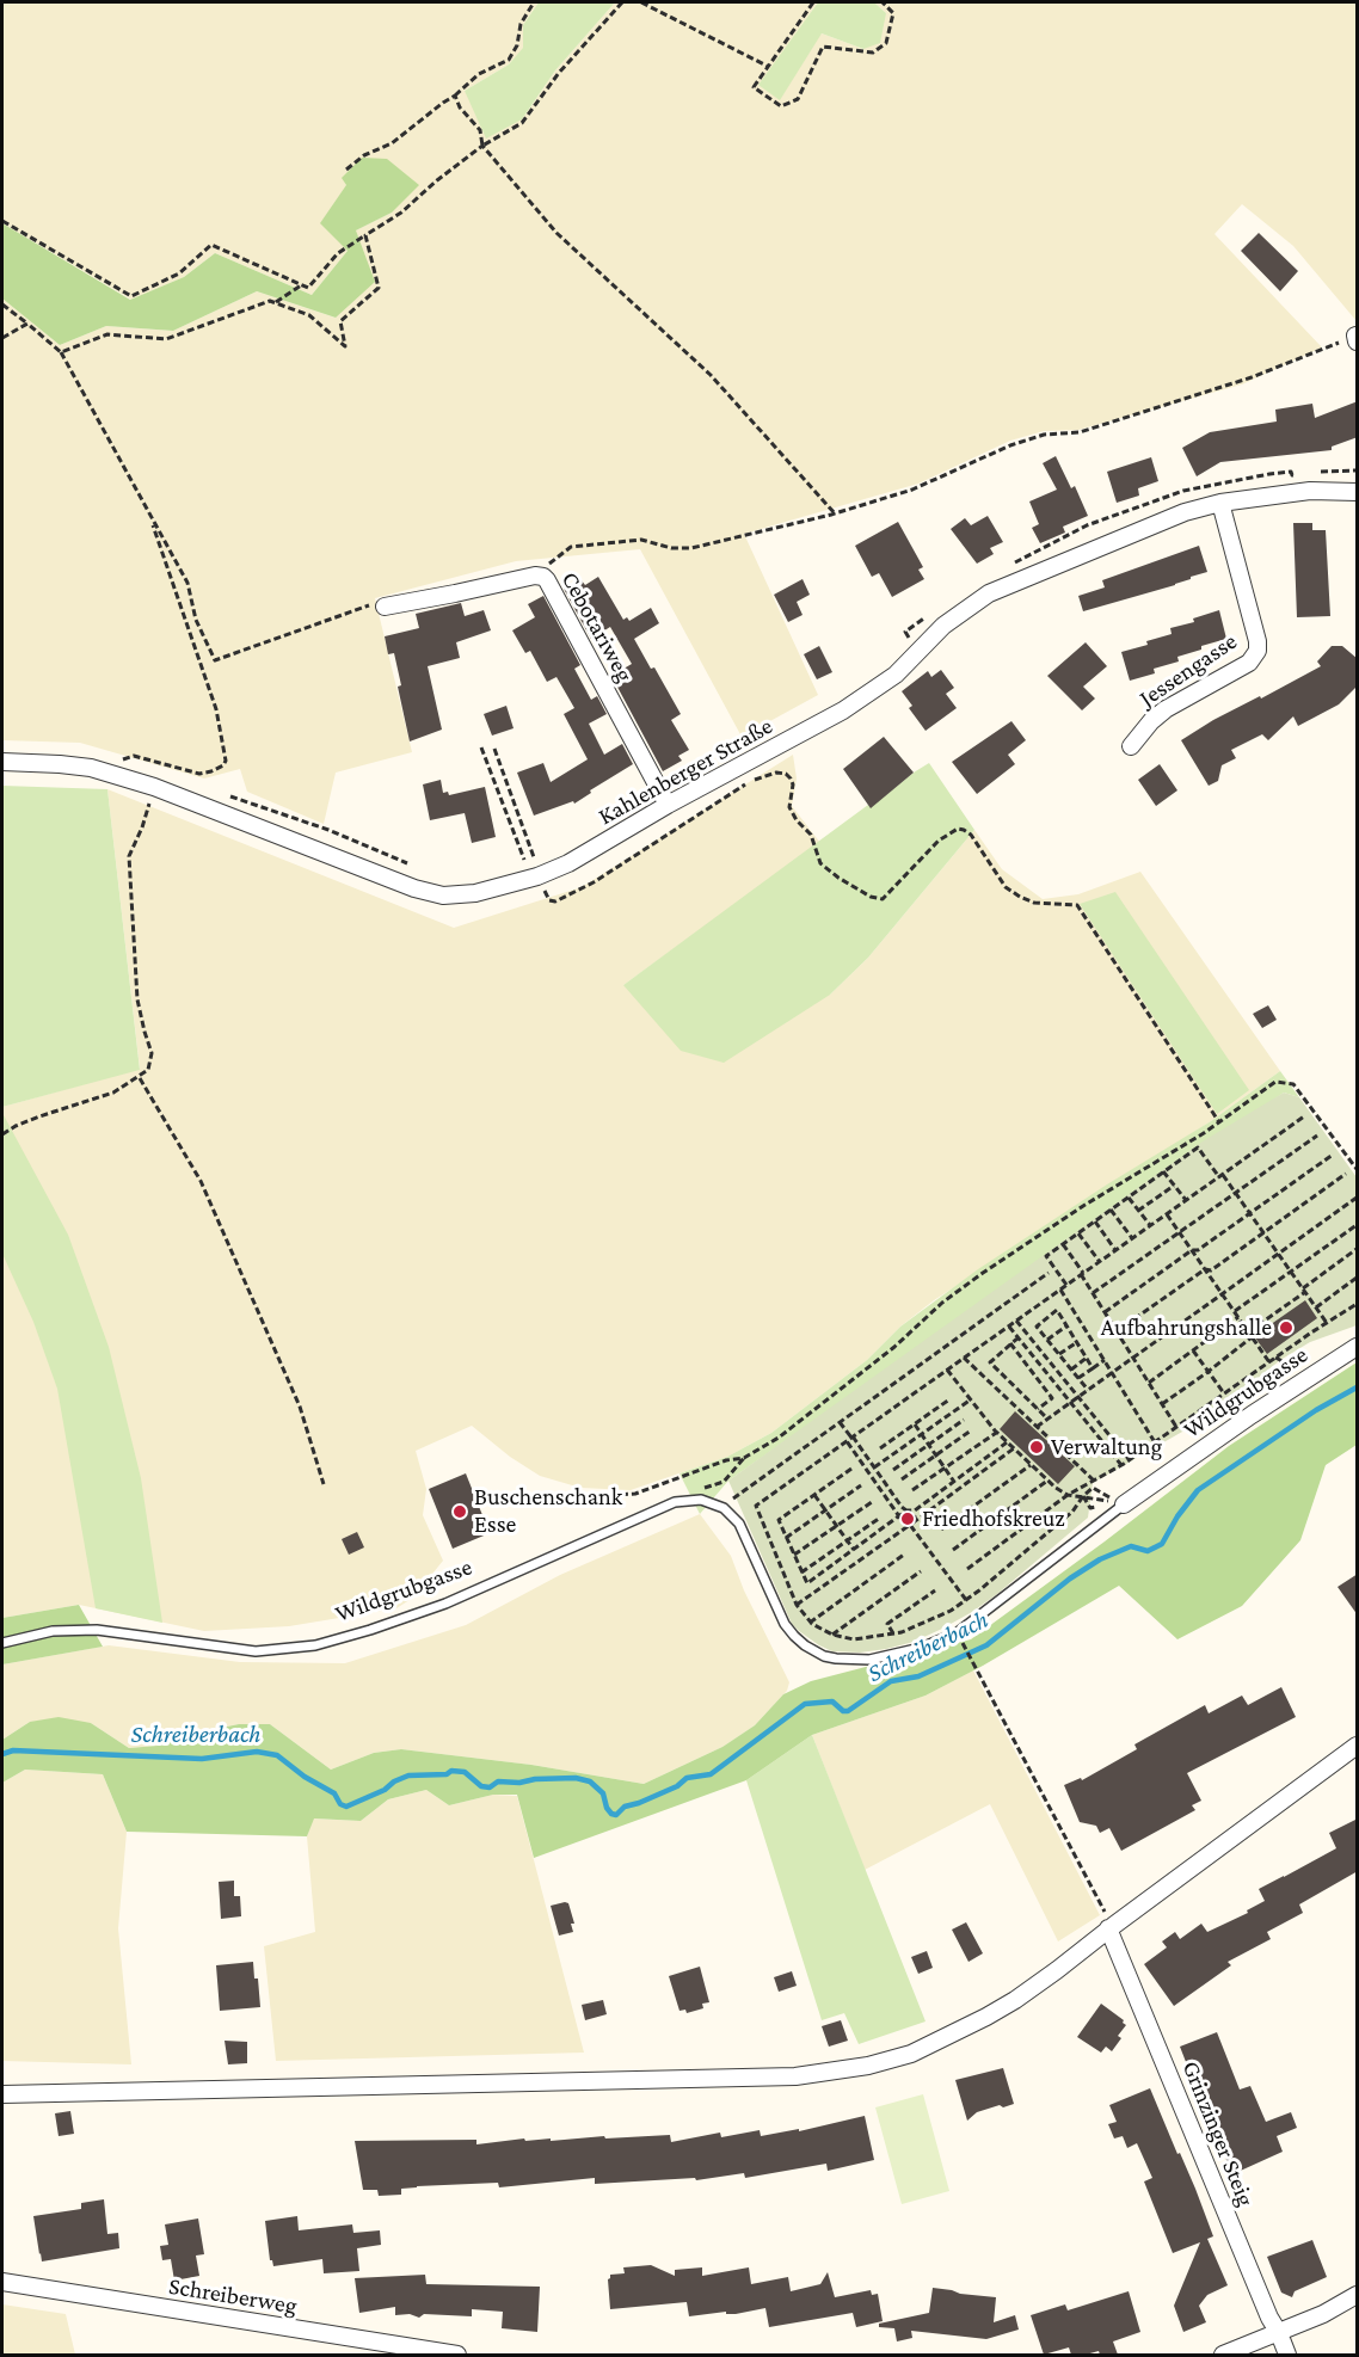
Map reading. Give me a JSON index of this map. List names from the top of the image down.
{
  "streets": {
    "street": [
      "Cebotariweg",
      "Jessengasse",
      "Kahlenberger Straße",
      "Wildgrubgasse",
      "Grinzinger Steig",
      "Schreiberweg"
    ]
  },
  "crossings": [
    ["Cebotariweg", "Kahlenberger Straße"],
    ["Jessengasse", "Kahlenberger Straße"]
  ],
  "water": ["Schreiberbach"],
  "places": [
    "Aufbahrungshalle",
    "Verwaltung",
    "Buschenschank Esse",
    "Friedhofskreuz"
  ]
}
